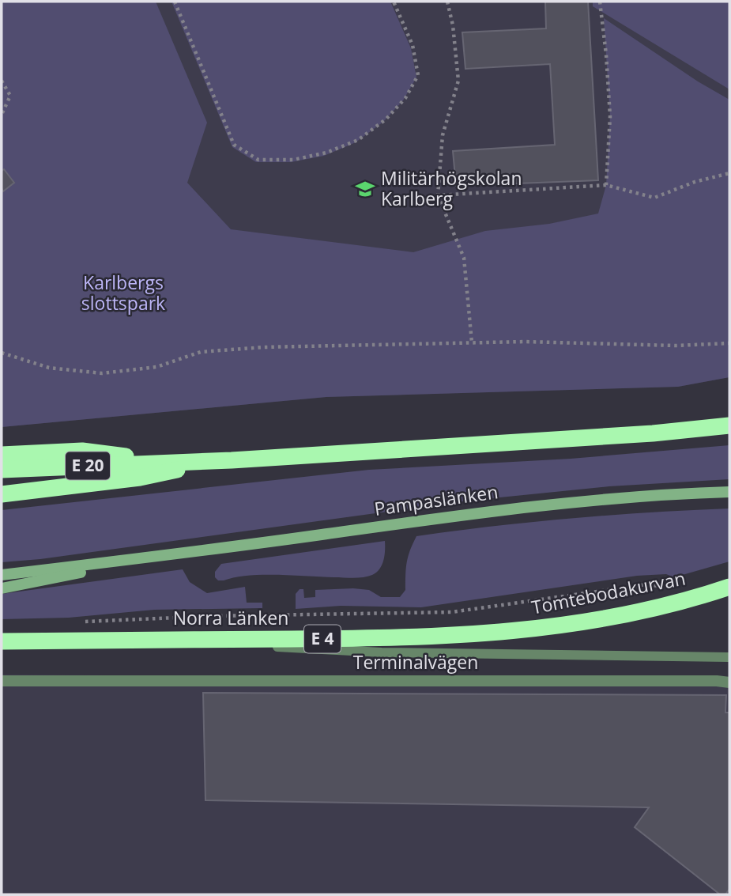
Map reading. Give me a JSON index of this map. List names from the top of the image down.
{
  "streets": {
    "highway": [
      "E 20",
      "Tomtebodakurvan",
      "Norra Länken",
      "E 4"
    ],
    "main road": ["Pampaslänken"],
    "street": ["Terminalvägen"]
  },
  "crossings": [
    ["Tomtebodakurvan", "Norra Länken"]
  ],
  "parks": ["Karlbergs slottspark"],
  "places": {
    "school or university": ["Militärhögskolan Karlberg"]
  }
}
